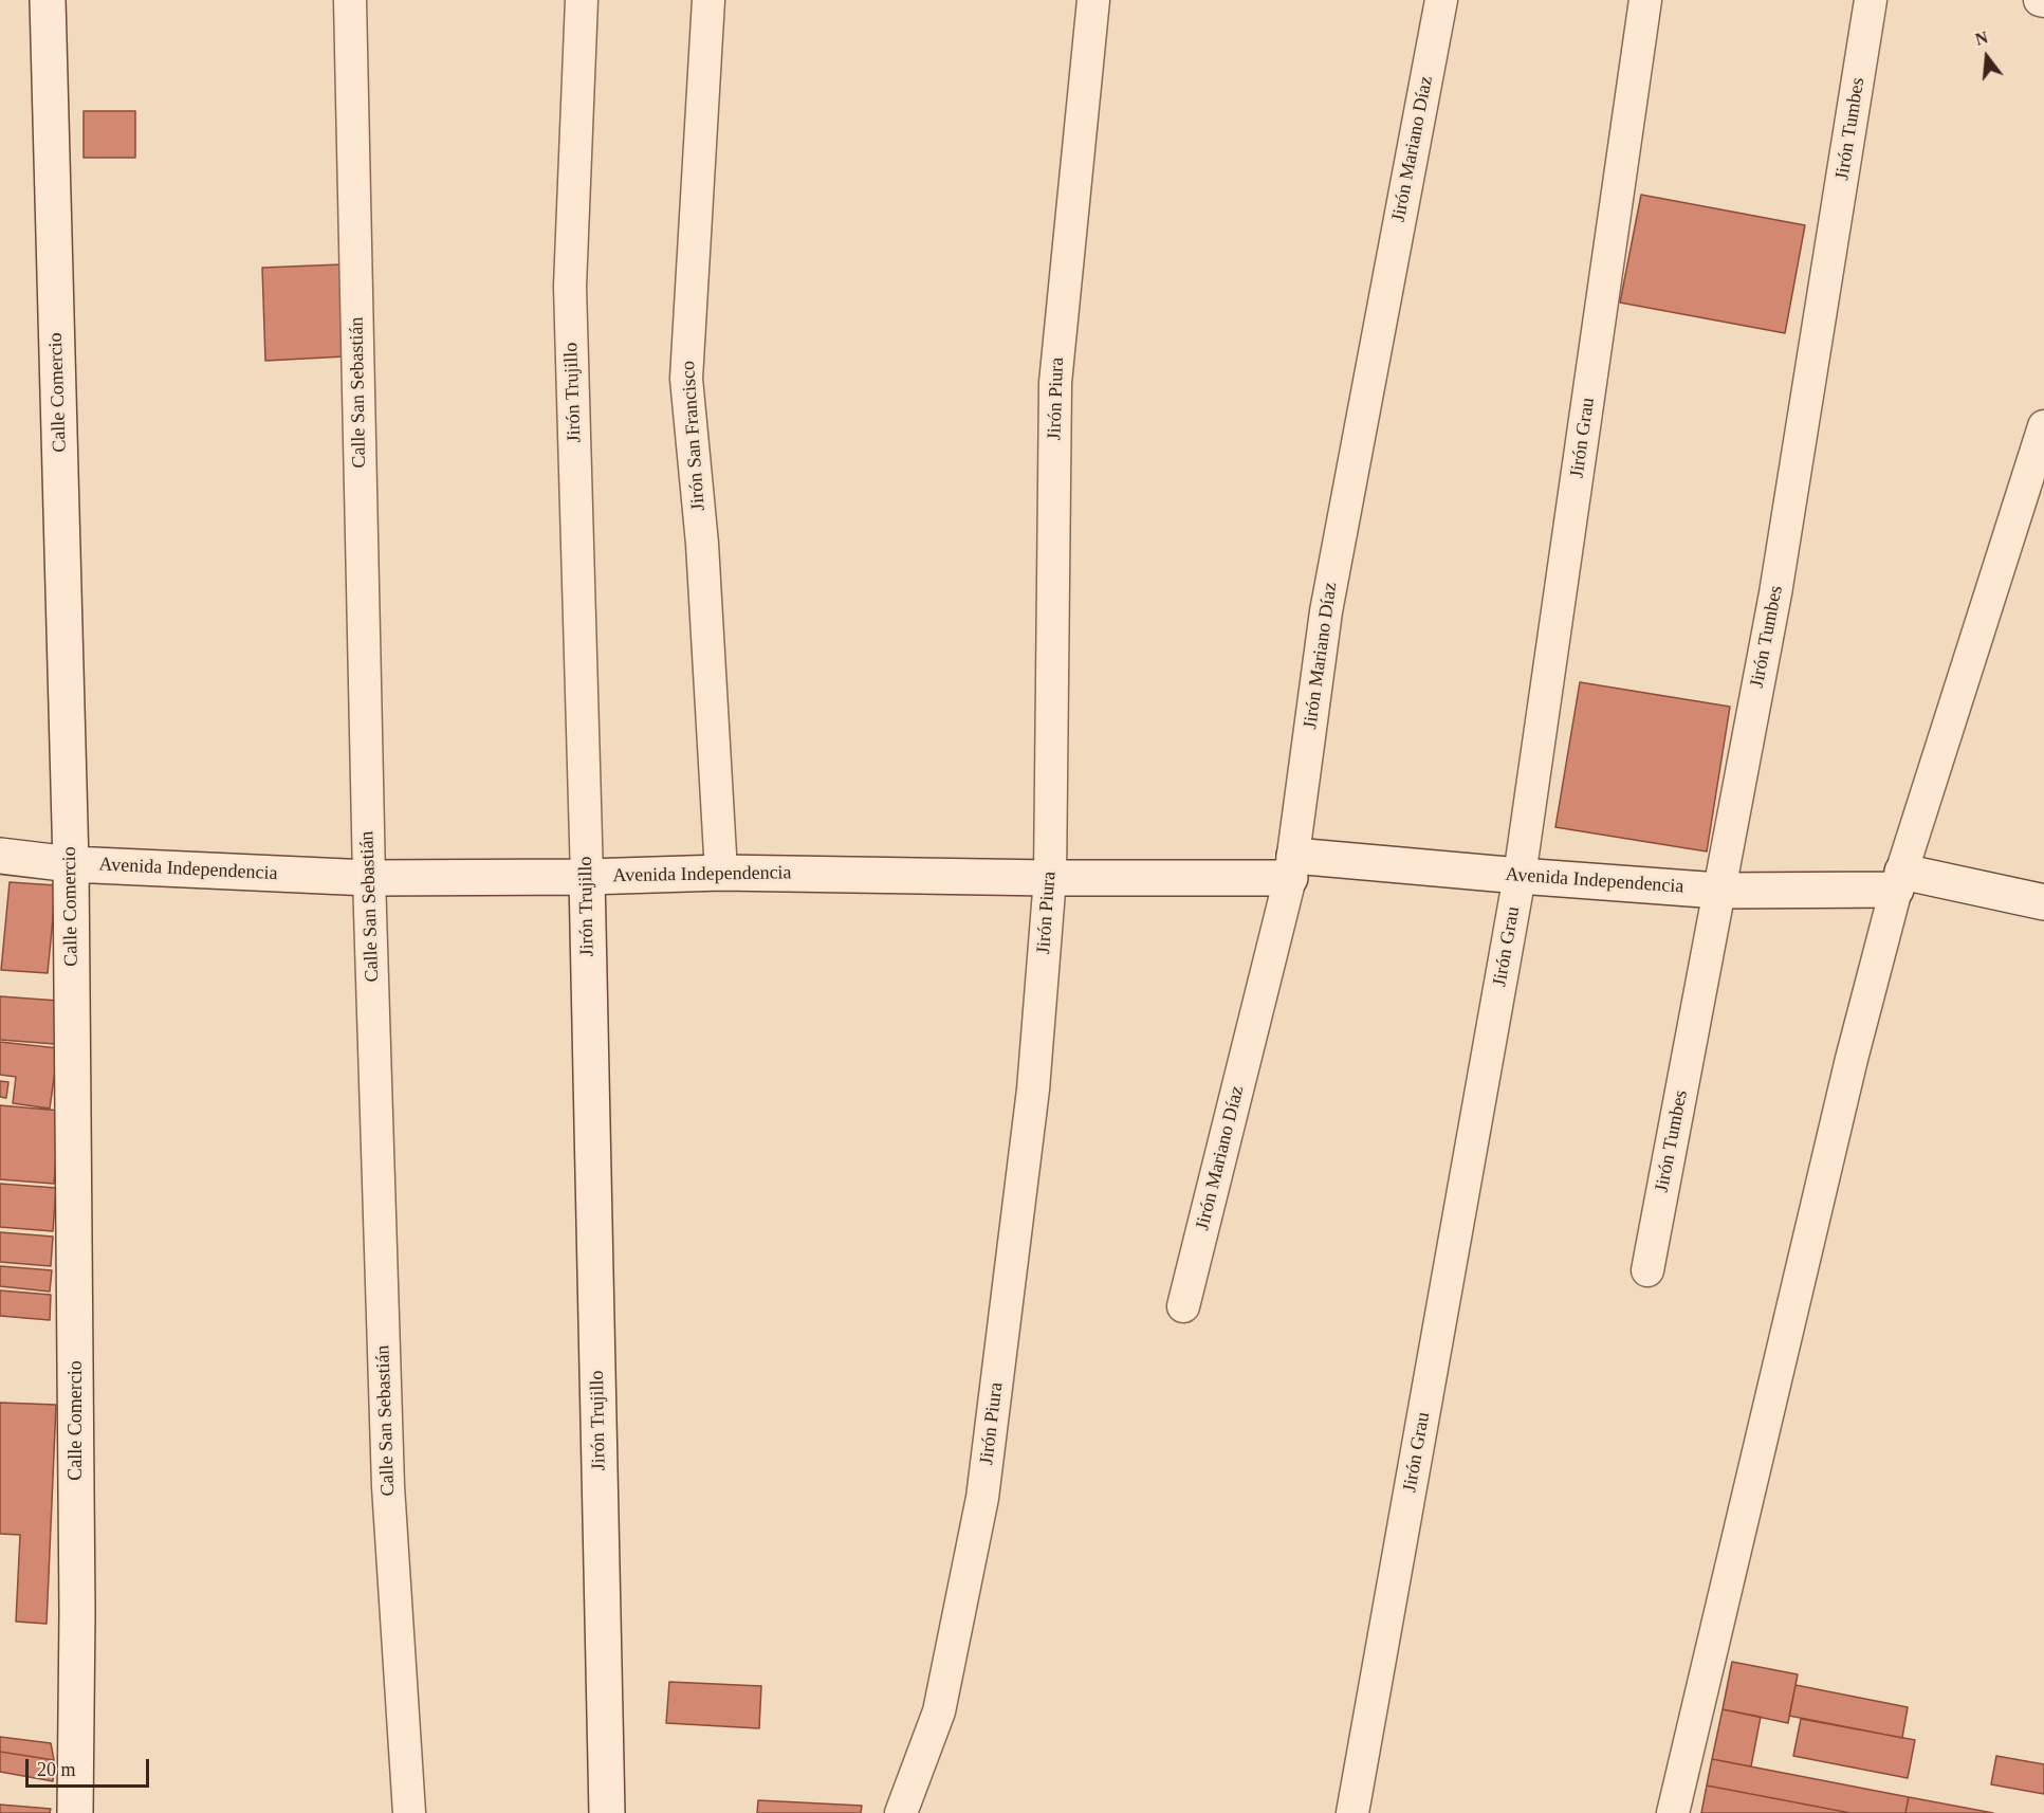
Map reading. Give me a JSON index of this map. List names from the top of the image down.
{
  "streets": {
    "street": [
      "Jirón Tumbes",
      "Jirón Mariano Díaz",
      "Calle Comercio",
      "Calle San Sebastián",
      "Jirón Trujillo",
      "Jirón Piura",
      "Jirón San Francisco",
      "Jirón Grau",
      "Avenida Independencia"
    ]
  },
  "crossings": [
    ["Jirón Tumbes", "Avenida Independencia"],
    ["Jirón Mariano Díaz", "Avenida Independencia"],
    ["Calle Comercio", "Avenida Independencia"],
    ["Calle San Sebastián", "Avenida Independencia"],
    ["Jirón Trujillo", "Avenida Independencia"],
    ["Jirón Piura", "Avenida Independencia"],
    ["Jirón San Francisco", "Avenida Independencia"],
    ["Jirón Grau", "Avenida Independencia"]
  ],
  "scale_bar": "20 m",
  "north": "top"
}
